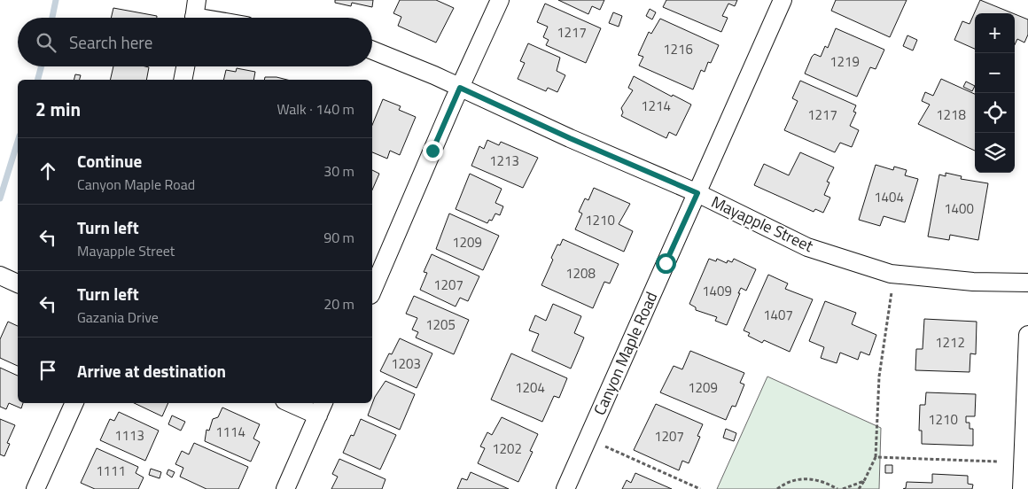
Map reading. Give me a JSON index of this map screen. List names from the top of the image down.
{
  "streets": {
    "street": ["Mayapple Street", "Canyon Maple Road"]
  },
  "crossings": [
    ["Mayapple Street", "Canyon Maple Road"]
  ],
  "house_numbers": [
    "1217",
    "1216",
    "1219",
    "1214",
    "1217",
    "1218",
    "1213",
    "1404",
    "1400",
    "1210",
    "1209",
    "1208",
    "1207",
    "1409",
    "1407",
    "1205",
    "1212",
    "1203",
    "1204",
    "1209",
    "1210",
    "1114",
    "1113",
    "1207",
    "1202",
    "1111"
  ],
  "page": {
    "map_buttons": ["+", "−"],
    "search": "Search here",
    "heading": ["2 min", "Walk · 140 m"],
    "list": [
      ["Continue", "Canyon Maple Road", "30 m"],
      ["Turn left", "Mayapple Street", "90 m"],
      ["Turn left", "Gazania Drive", "20 m"],
      "Arrive at destination"
    ]
  }
}
